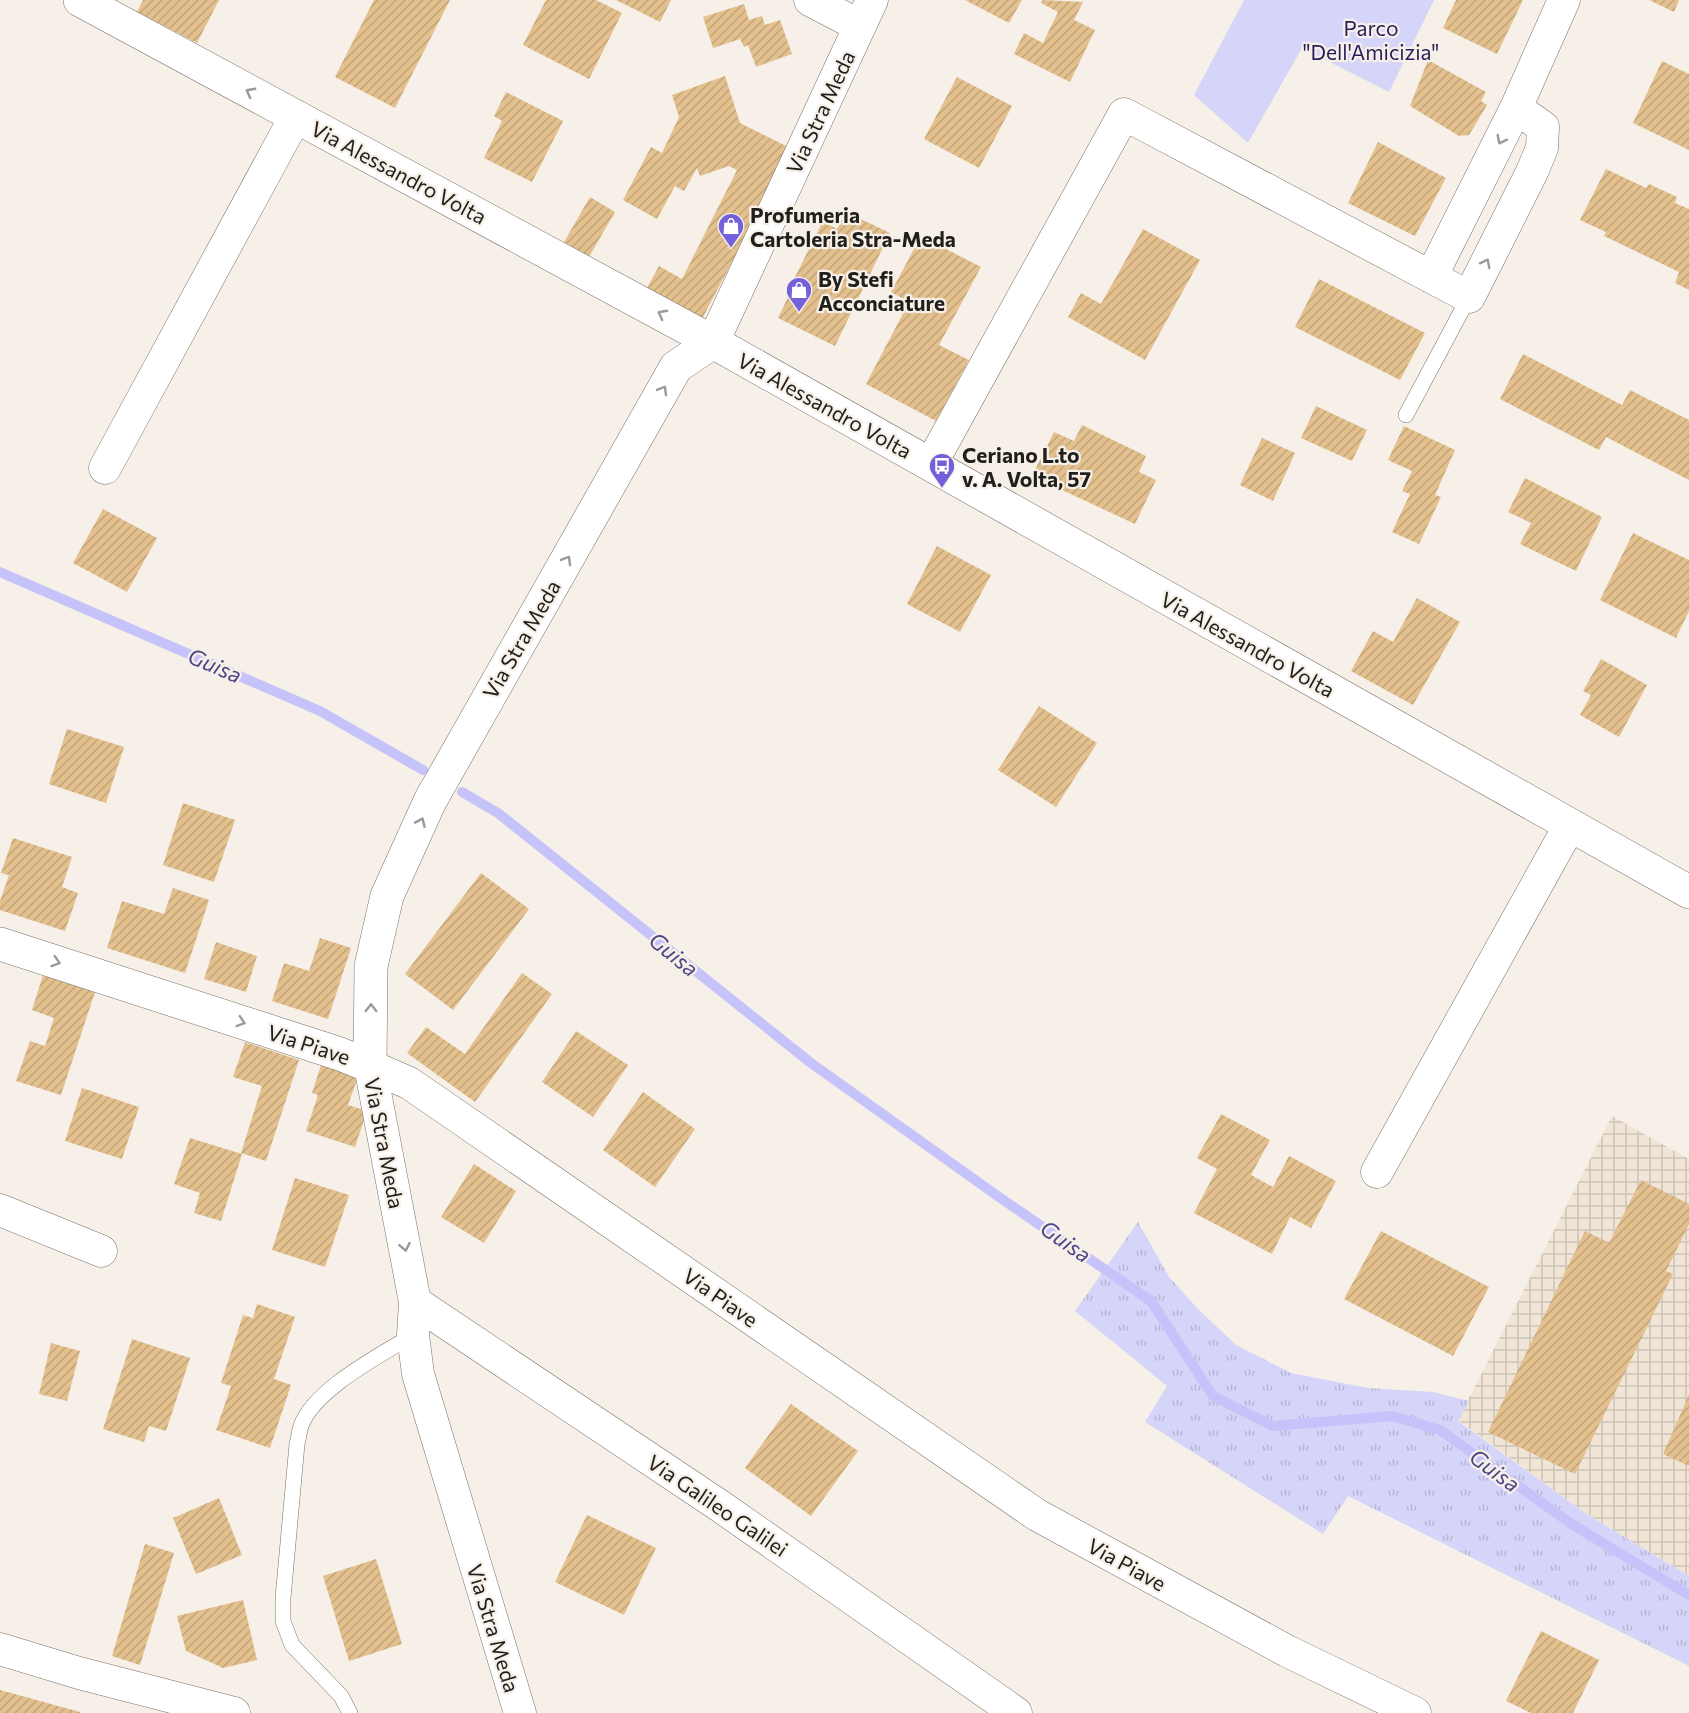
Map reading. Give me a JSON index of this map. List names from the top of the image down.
{
  "streets": {
    "street": [
      "Via Stra Meda",
      "Via Alessandro Volta",
      "Via Piave",
      "Via Galileo Galilei"
    ]
  },
  "crossings": [
    ["Via Stra Meda", "Via Alessandro Volta"],
    ["Via Stra Meda", "Via Piave"],
    ["Via Stra Meda", "Via Galileo Galilei"]
  ],
  "one_way": ["Via Alessandro Volta"],
  "water": ["Guisa"],
  "parks": ["Parco \"Dell'Amicizia\""],
  "places": {
    "shop": ["Profumeria Cartoleria Stra-Meda", "By Stefi Acconciature"],
    "bus stop": ["Ceriano L.to v. A. Volta, 57"]
  }
}
